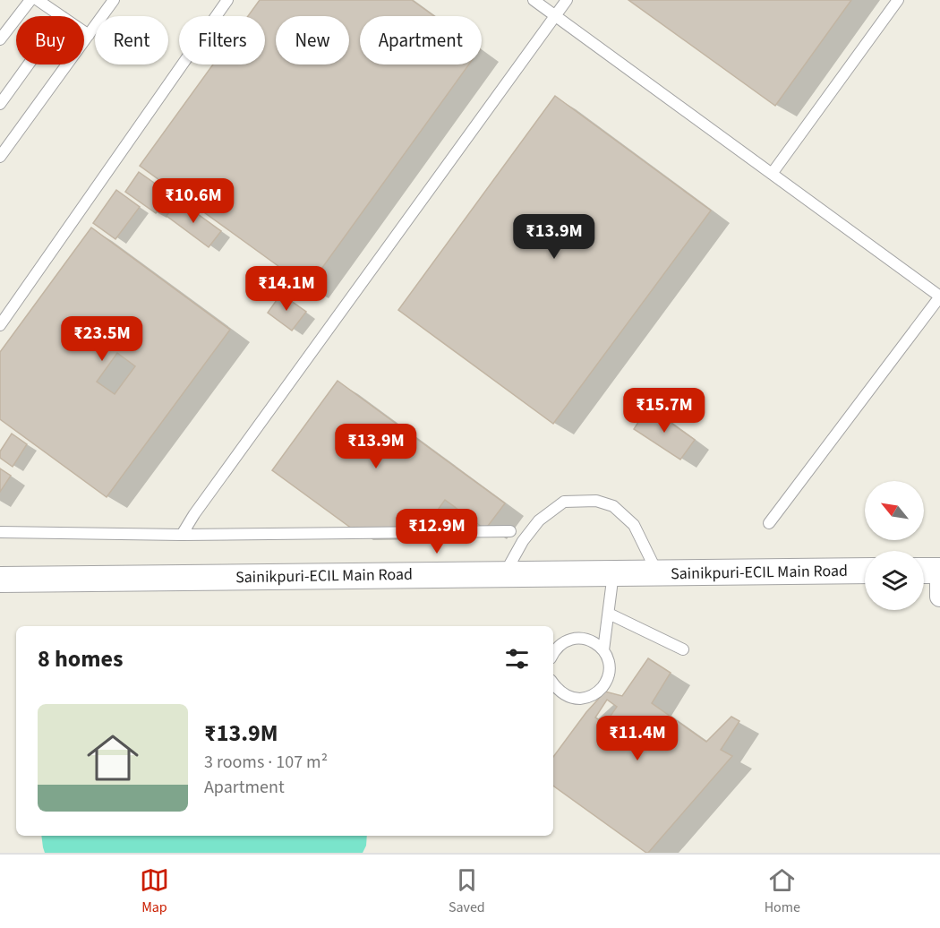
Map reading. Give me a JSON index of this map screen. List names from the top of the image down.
{
  "streets": {
    "street": ["Sainikpuri-ECIL Main Road"]
  },
  "north": "top left",
  "page": {
    "chip": [
      "Buy",
      "Rent",
      "Filters",
      "New",
      "Apartment"
    ],
    "price": [
      "₹10.6M",
      "₹13.9M",
      "₹14.1M",
      "₹23.5M",
      "₹15.7M",
      "₹13.9M",
      "₹12.9M",
      "₹11.4M"
    ],
    "heading": "8 homes",
    "list": [
      {
        "name": "₹13.9M",
        "note": "3 rooms · 107 m² · Apartment"
      }
    ],
    "tabs": ["Map", "Saved", "Home"]
  }
}
